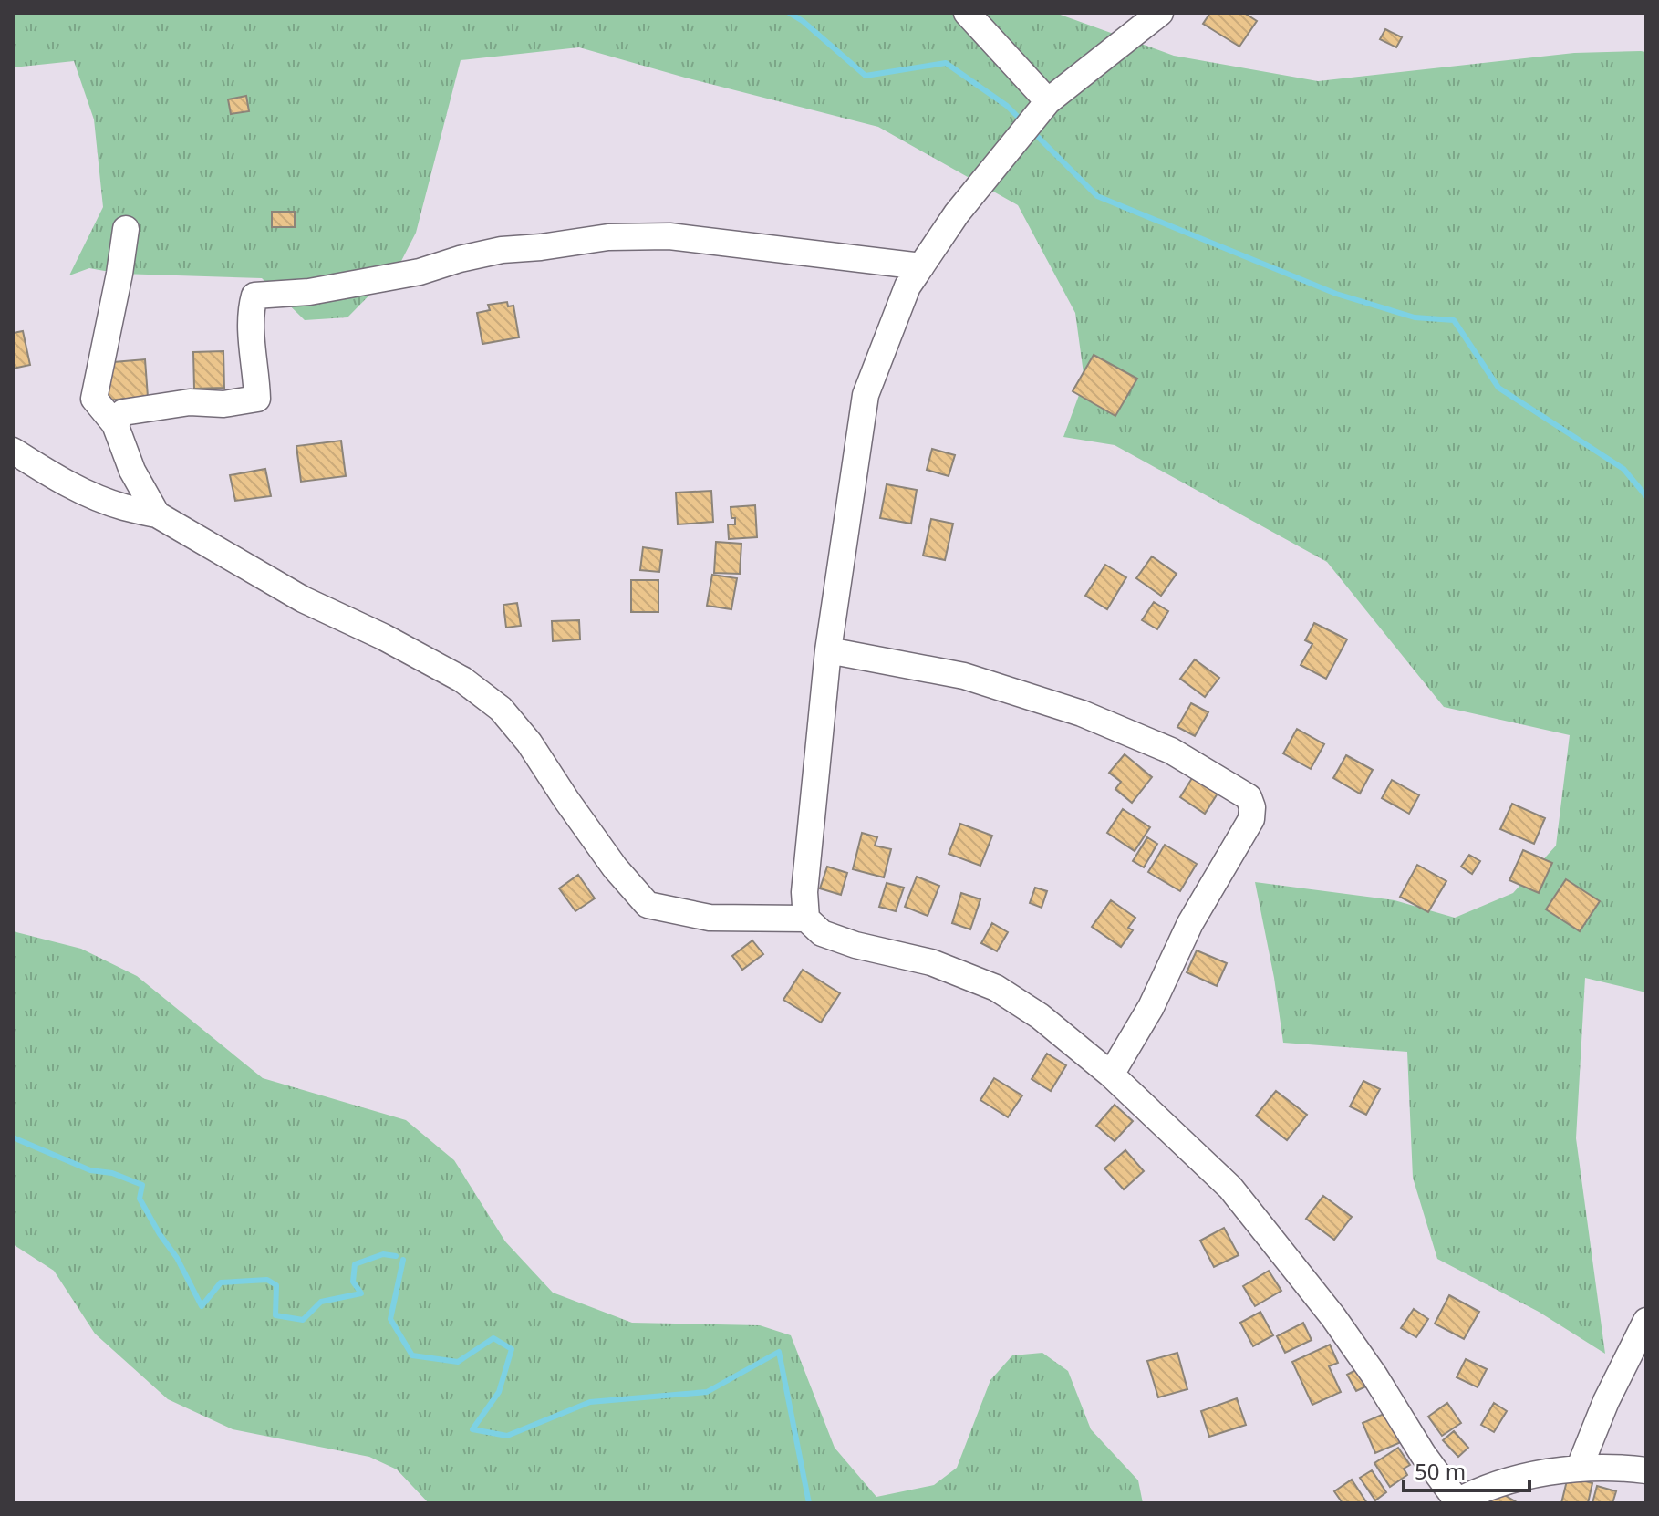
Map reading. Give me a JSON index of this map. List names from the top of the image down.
{
  "scale_bar": "50 m"
}
